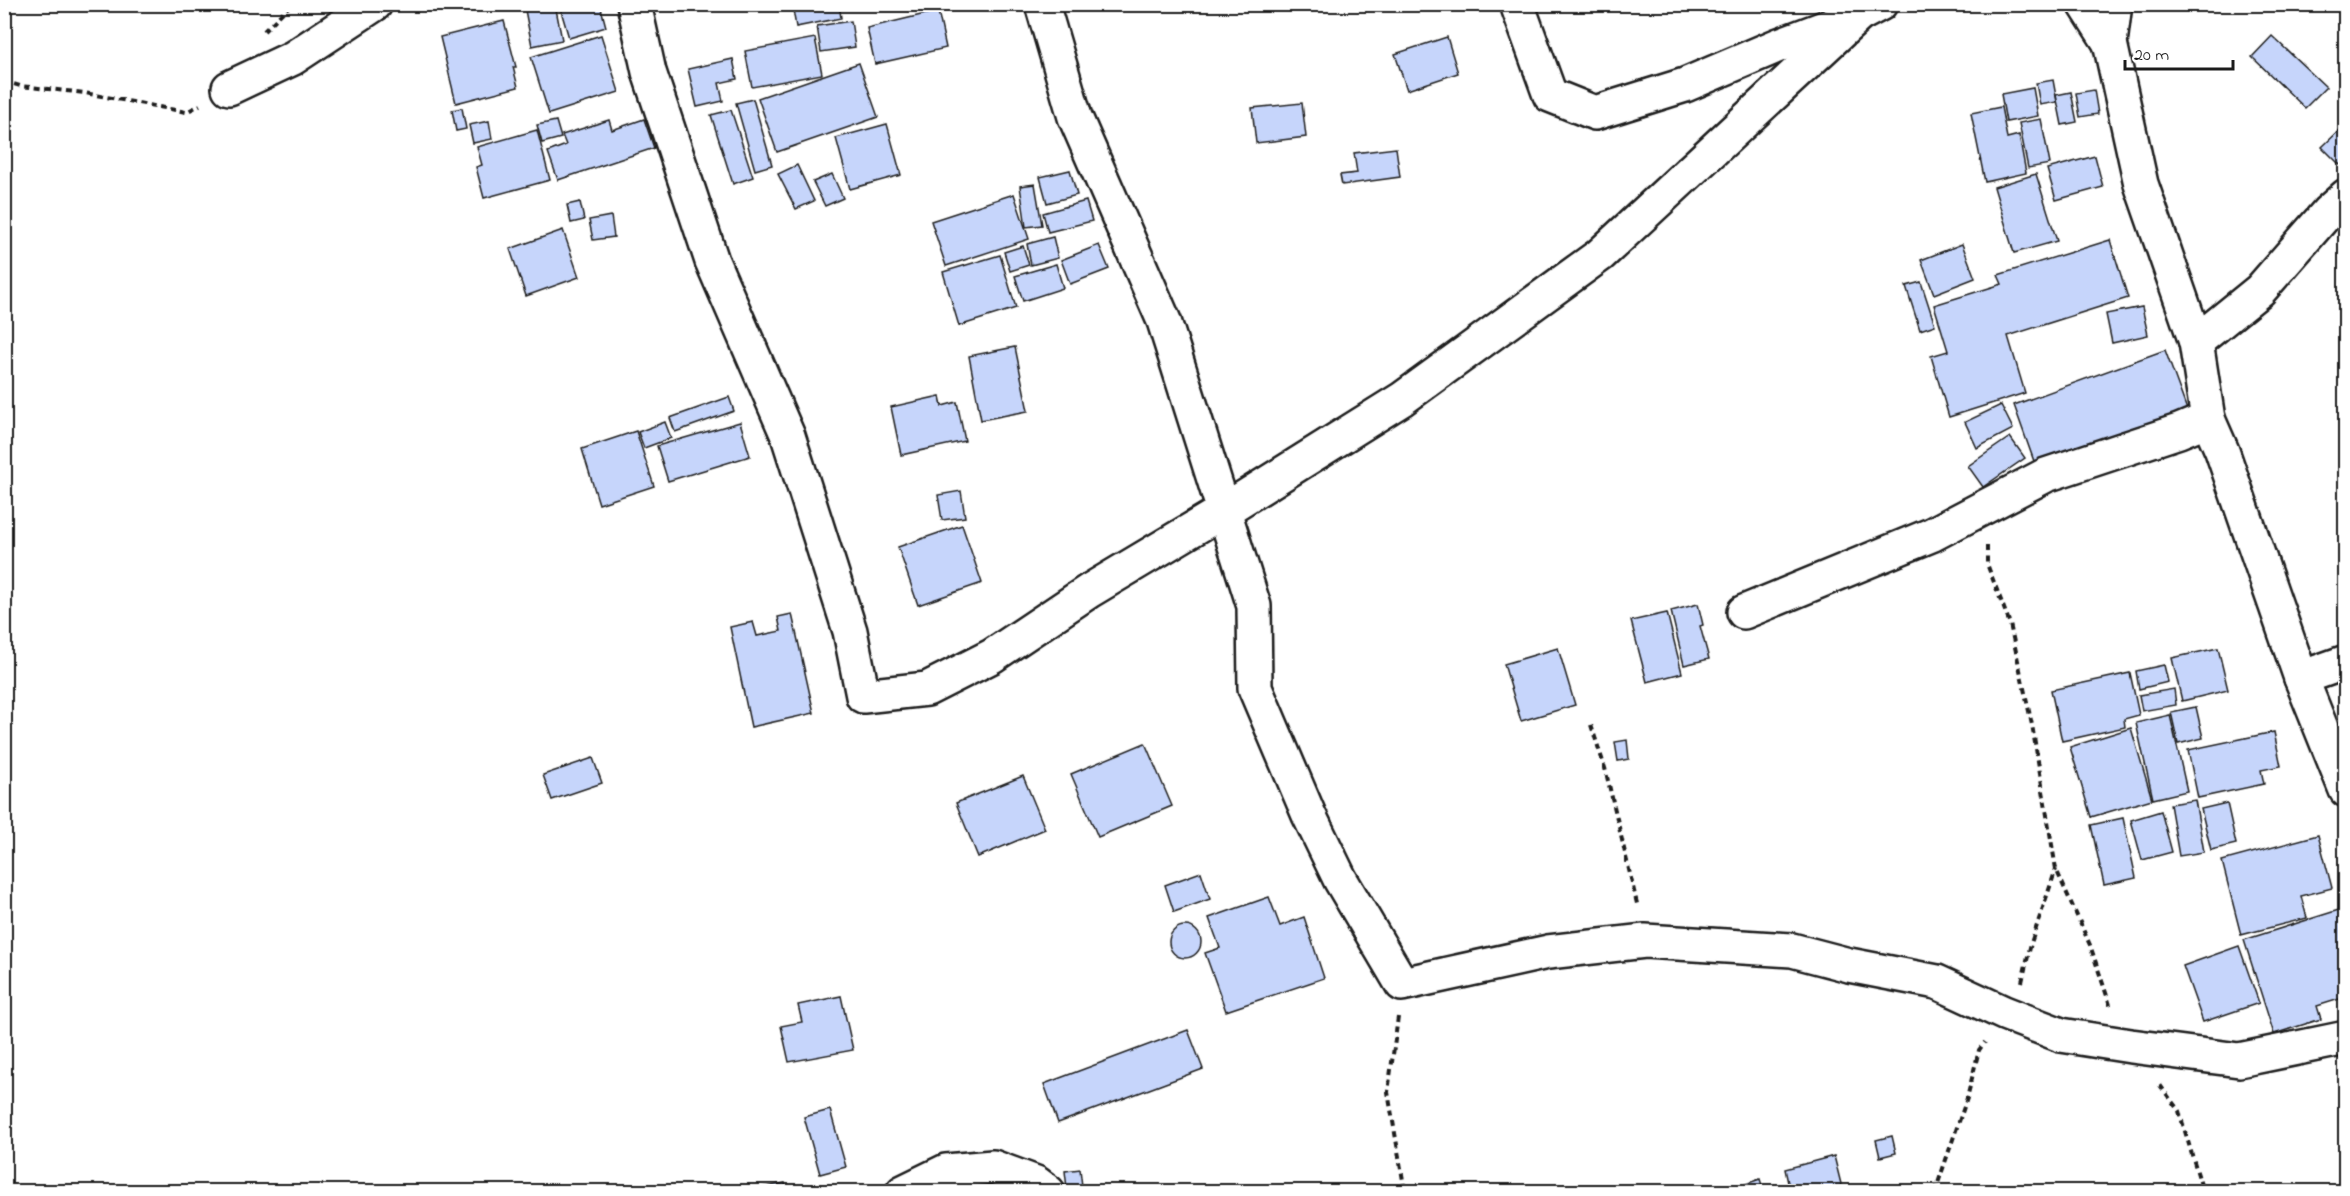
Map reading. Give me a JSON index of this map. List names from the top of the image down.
{
  "scale_bar": "20 m"
}
